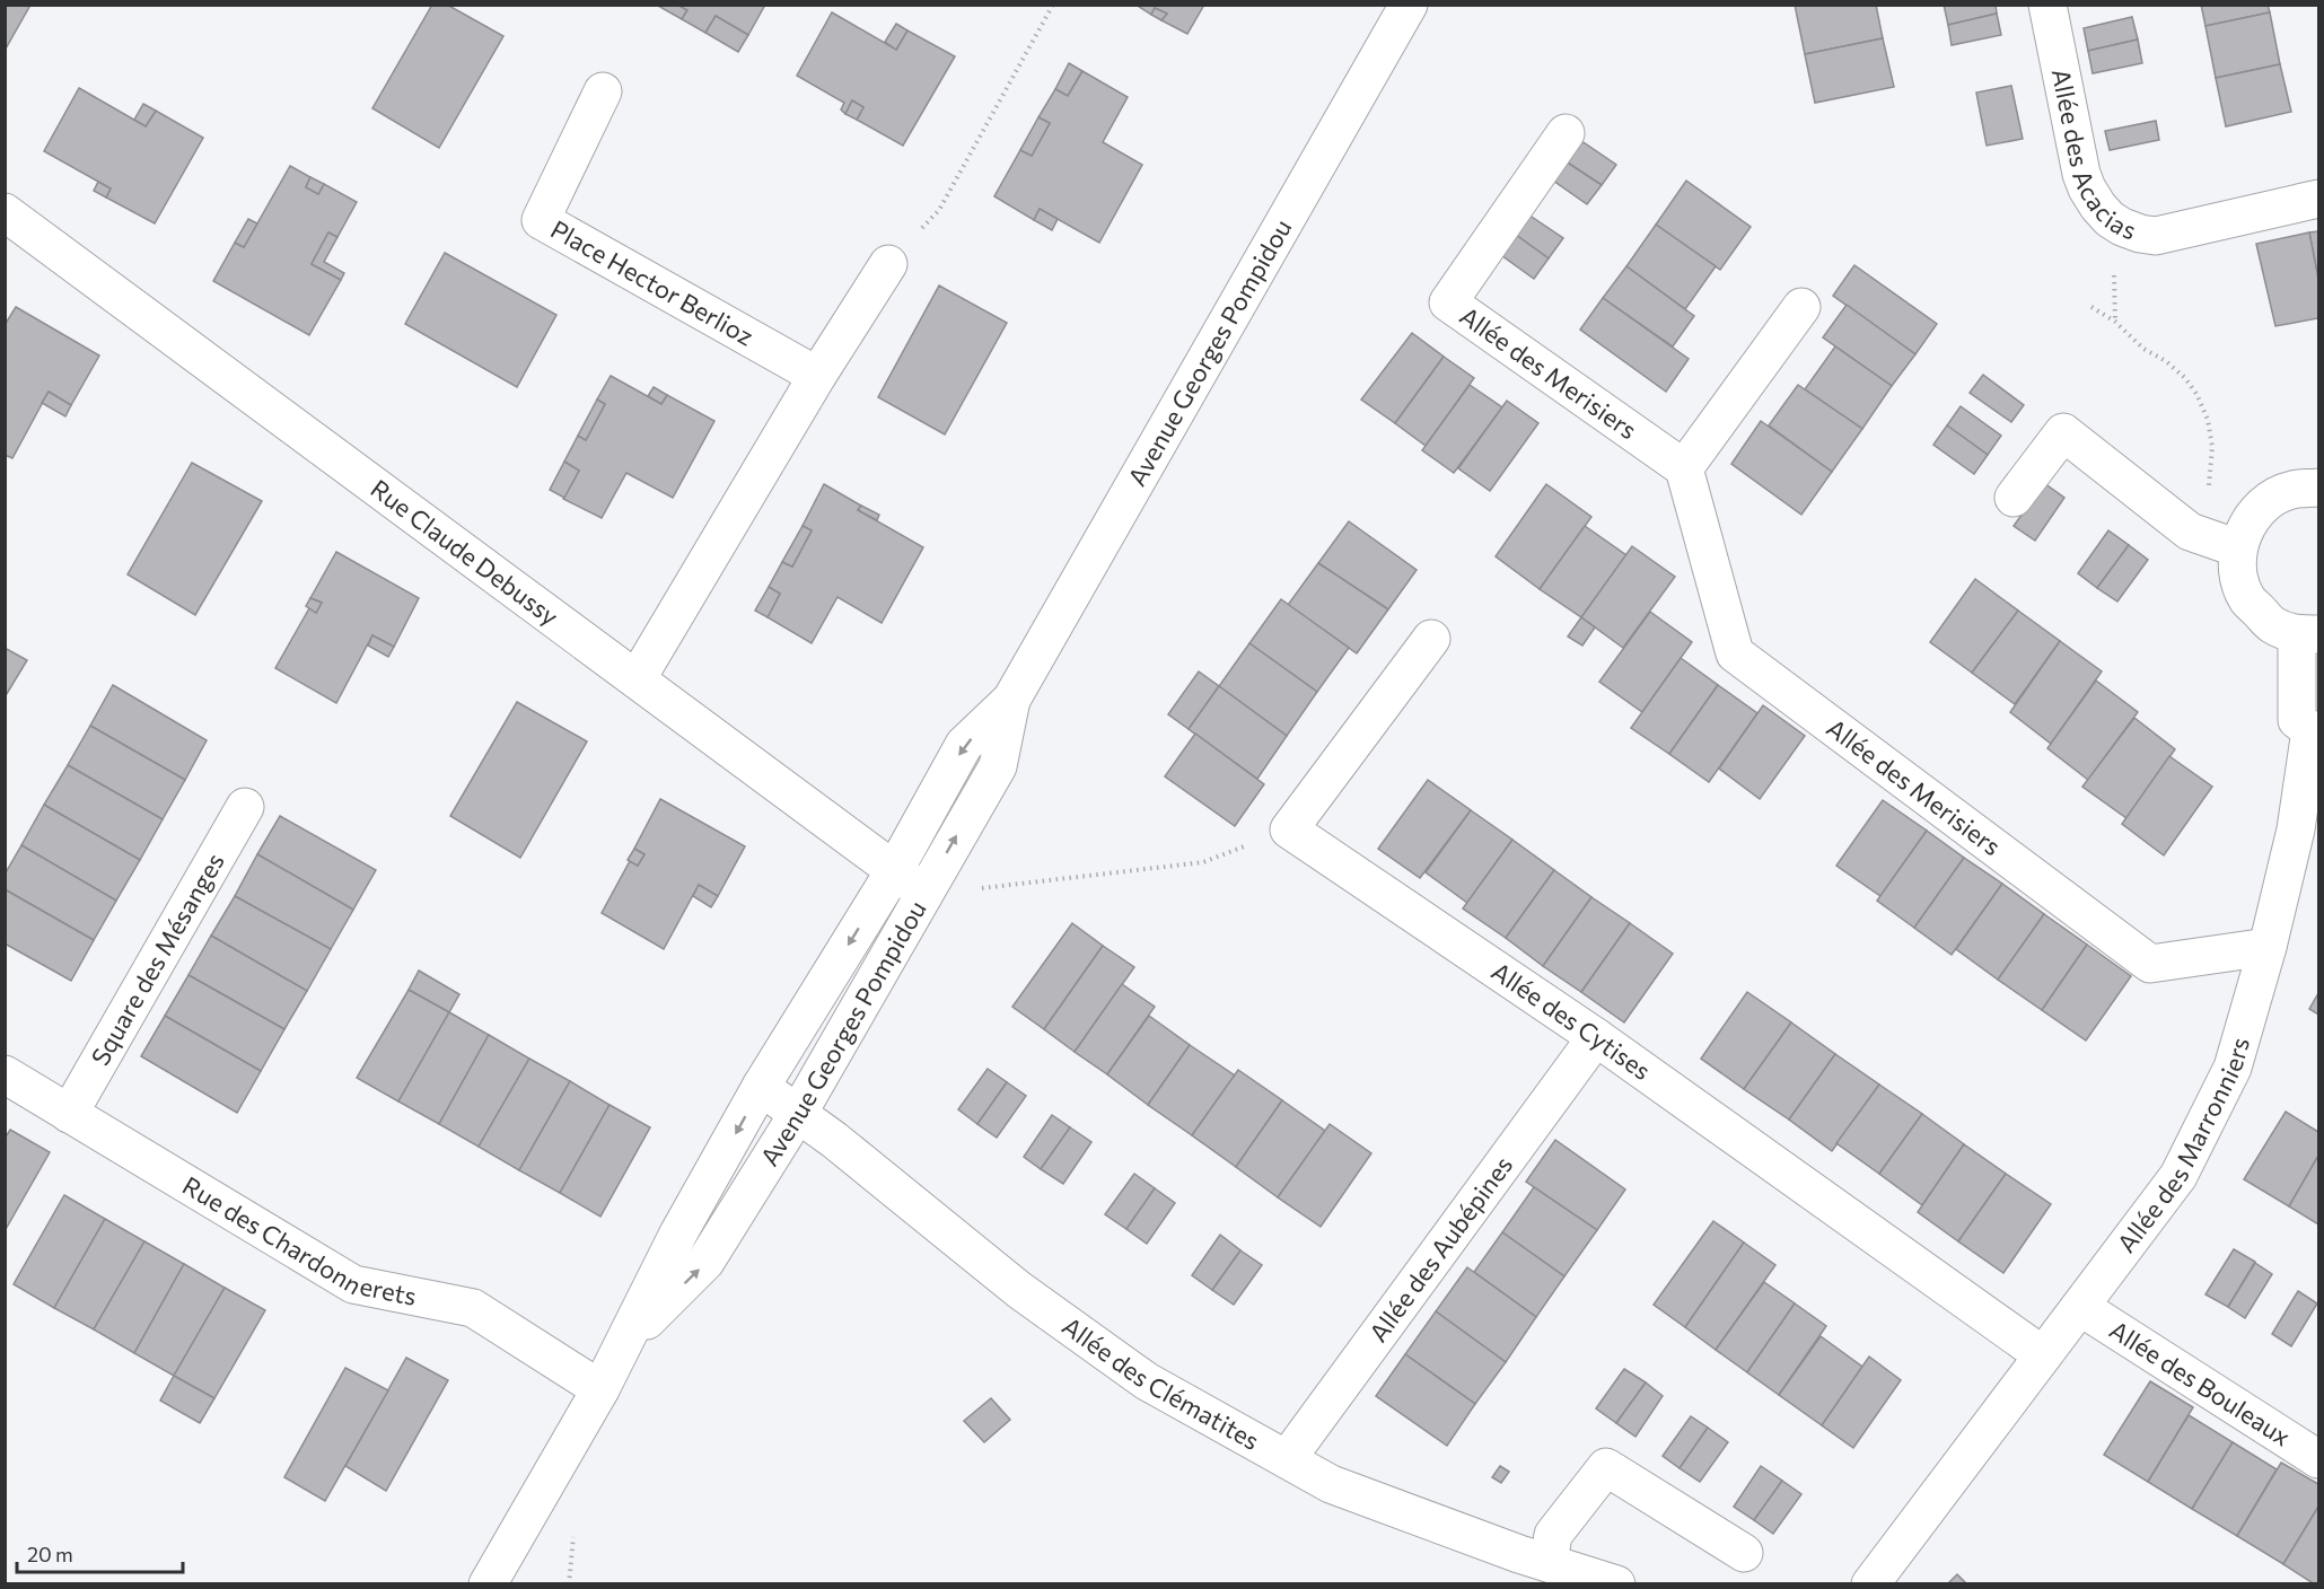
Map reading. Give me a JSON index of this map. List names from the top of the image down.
{
  "streets": {
    "street": [
      "Allée des Acacias",
      "Place Hector Berlioz",
      "Avenue Georges Pompidou",
      "Allée des Merisiers",
      "Rue Claude Debussy",
      "Square des Mésanges",
      "Allée des Cytises",
      "Allée des Marronniers",
      "Rue des Chardonnerets",
      "Allée des Aubépines",
      "Allée des Clématites",
      "Allée des Bouleaux"
    ]
  },
  "crossings": [
    ["Avenue Georges Pompidou", "Rue Claude Debussy"],
    ["Avenue Georges Pompidou", "Rue des Chardonnerets"],
    ["Avenue Georges Pompidou", "Allée des Clématites"],
    ["Allée des Merisiers", "Allée des Marronniers"],
    ["Square des Mésanges", "Rue des Chardonnerets"],
    ["Allée des Cytises", "Allée des Marronniers"],
    ["Allée des Cytises", "Allée des Aubépines"],
    ["Allée des Marronniers", "Allée des Bouleaux"],
    ["Allée des Aubépines", "Allée des Clématites"]
  ],
  "scale_bar": "20 m"
}
